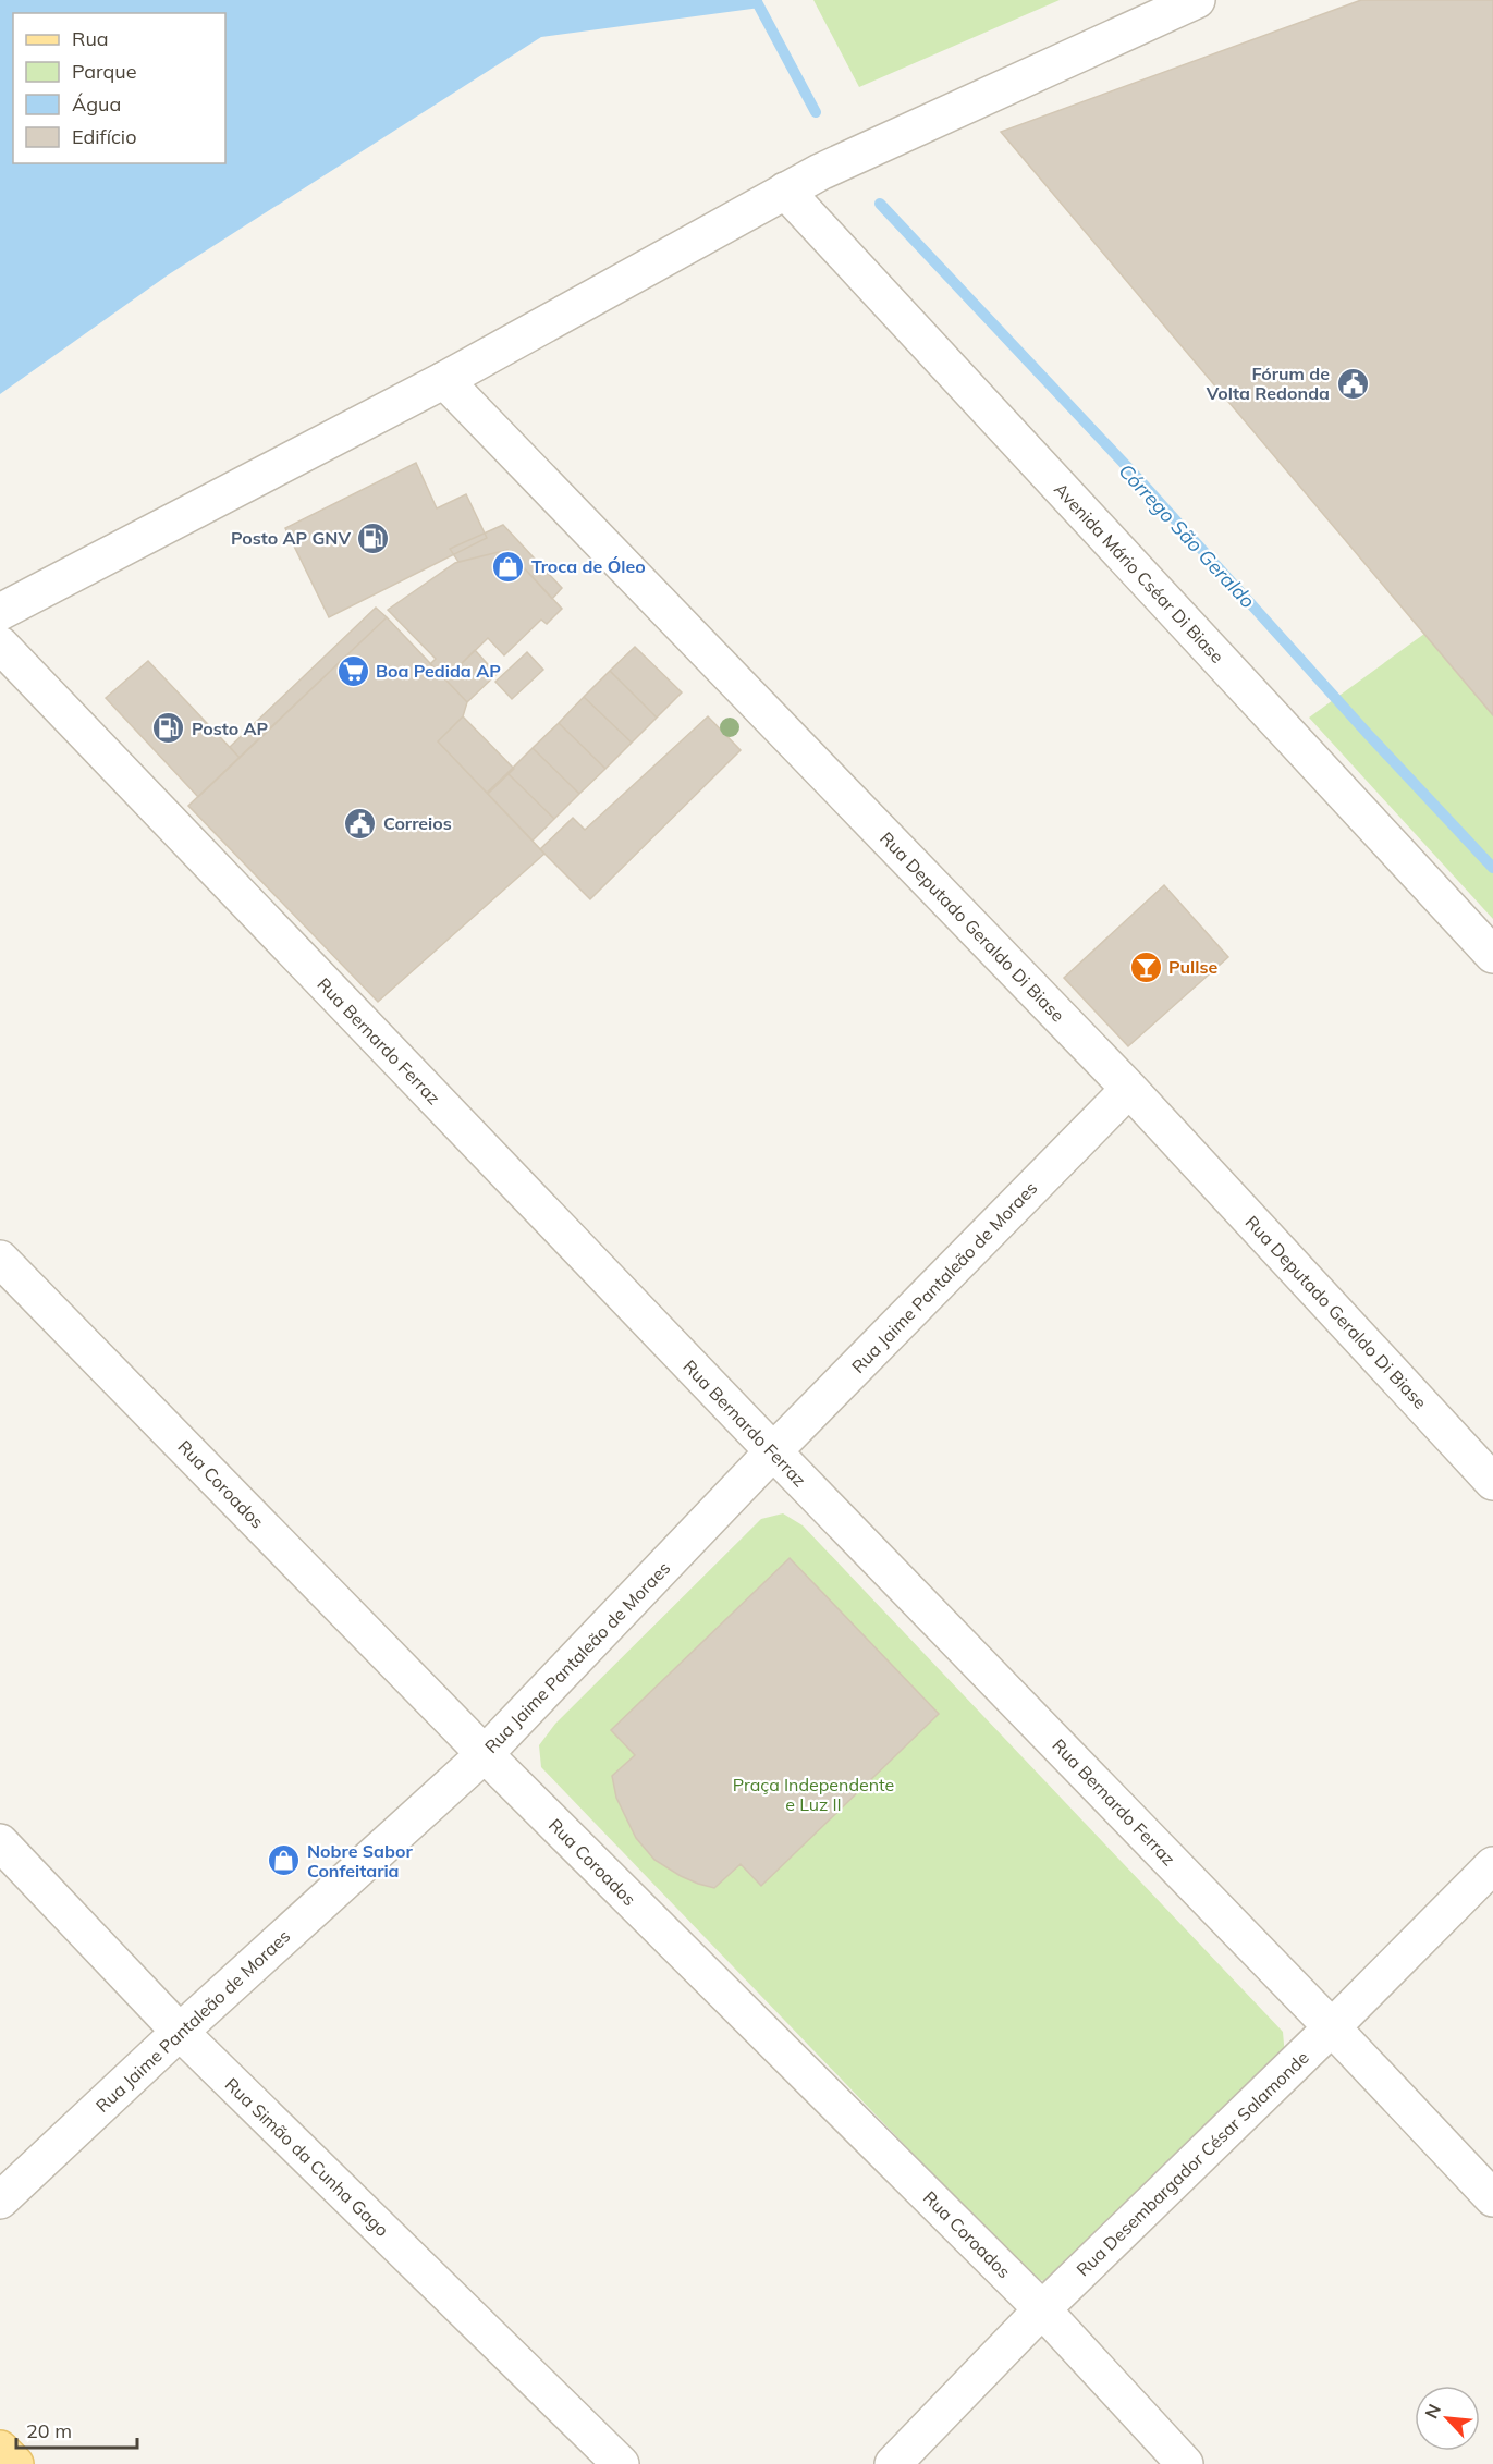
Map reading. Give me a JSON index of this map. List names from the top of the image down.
{
  "streets": {
    "street": [
      "Avenida Mário Cséar Di Biase",
      "Rua Deputado Geraldo Di Biase",
      "Rua Bernardo Ferraz",
      "Rua Jaime Pantaleão de Moraes",
      "Rua Coroados",
      "Rua Simão da Cunha Gago",
      "Rua Desembargador César Salamonde"
    ]
  },
  "crossings": [
    ["Rua Deputado Geraldo Di Biase", "Rua Jaime Pantaleão de Moraes"],
    ["Rua Bernardo Ferraz", "Rua Jaime Pantaleão de Moraes"],
    ["Rua Bernardo Ferraz", "Rua Desembargador César Salamonde"],
    ["Rua Jaime Pantaleão de Moraes", "Rua Coroados"],
    ["Rua Jaime Pantaleão de Moraes", "Rua Simão da Cunha Gago"],
    ["Rua Coroados", "Rua Desembargador César Salamonde"]
  ],
  "water": ["Córrego São Geraldo"],
  "parks": ["Praça Independente e Luz II"],
  "places": {
    "public building": ["Fórum de Volta Redonda", "Correios"],
    "fuel station": ["Posto AP GNV", "Posto AP"],
    "shop": ["Troca de Óleo", "Nobre Sabor Confeitaria"],
    "supermarket": ["Boa Pedida AP"],
    "bar": ["Pullse"]
  },
  "legend": [
    "Rua",
    "Parque",
    "Água",
    "Edifício"
  ],
  "scale_bar": "20 m",
  "north": "top left"
}
